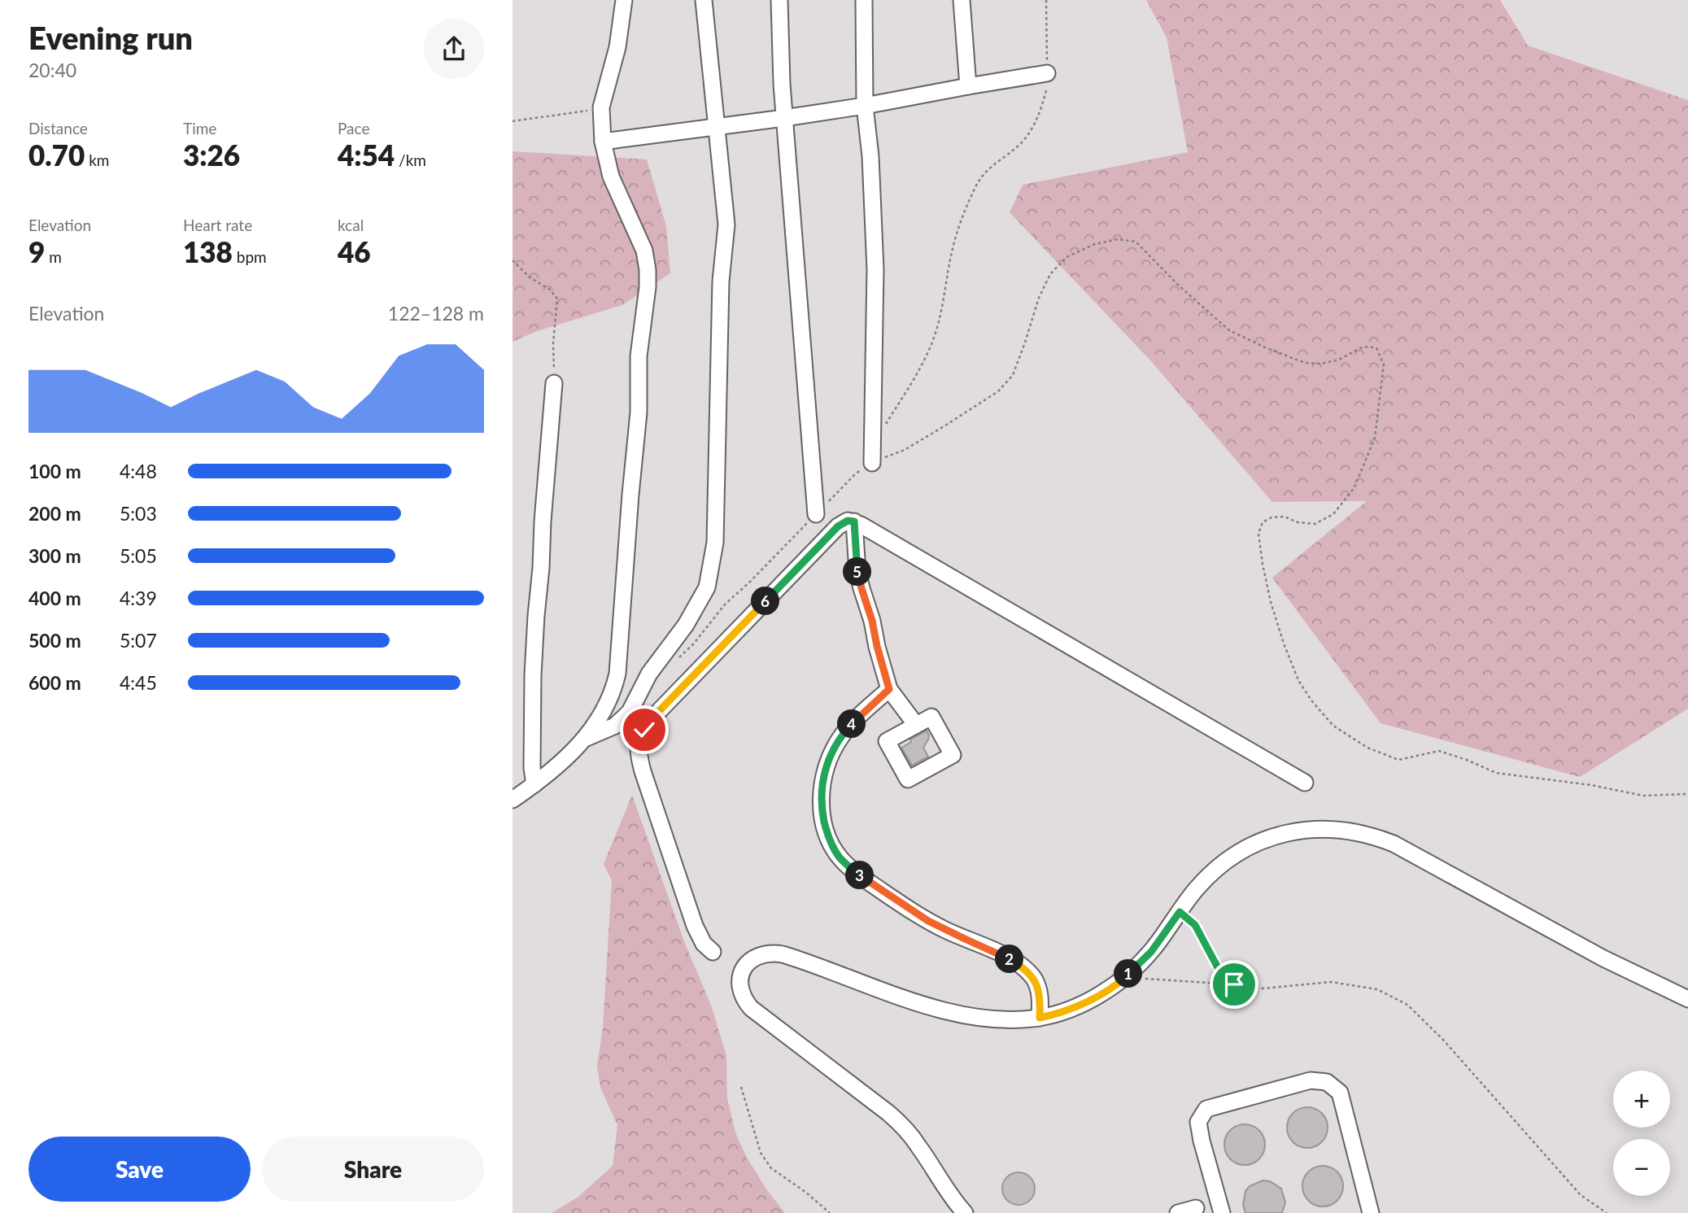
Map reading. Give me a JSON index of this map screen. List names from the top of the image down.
{
  "page": {
    "heading": ["Evening run", "20:40"],
    "stats": [
      ["Distance", "0.70 km"],
      ["Time", "3:26"],
      ["Pace", "4:54 /km"],
      ["Elevation", "9 m"],
      ["Heart rate", "138 bpm"],
      ["kcal", "46"]
    ],
    "chart": ["Elevation", "122–128 m"],
    "list": [
      {
        "name": "100 m",
        "note": "4:48"
      },
      {
        "name": "200 m",
        "note": "5:03"
      },
      {
        "name": "300 m",
        "note": "5:05"
      },
      {
        "name": "400 m",
        "note": "4:39"
      },
      {
        "name": "500 m",
        "note": "5:07"
      },
      {
        "name": "600 m",
        "note": "4:45"
      }
    ],
    "pins": [
      "5",
      "6",
      "4",
      "3",
      "2",
      "1"
    ],
    "map_buttons": ["+", "−"],
    "buttons": ["Save", "Share"]
  }
}
